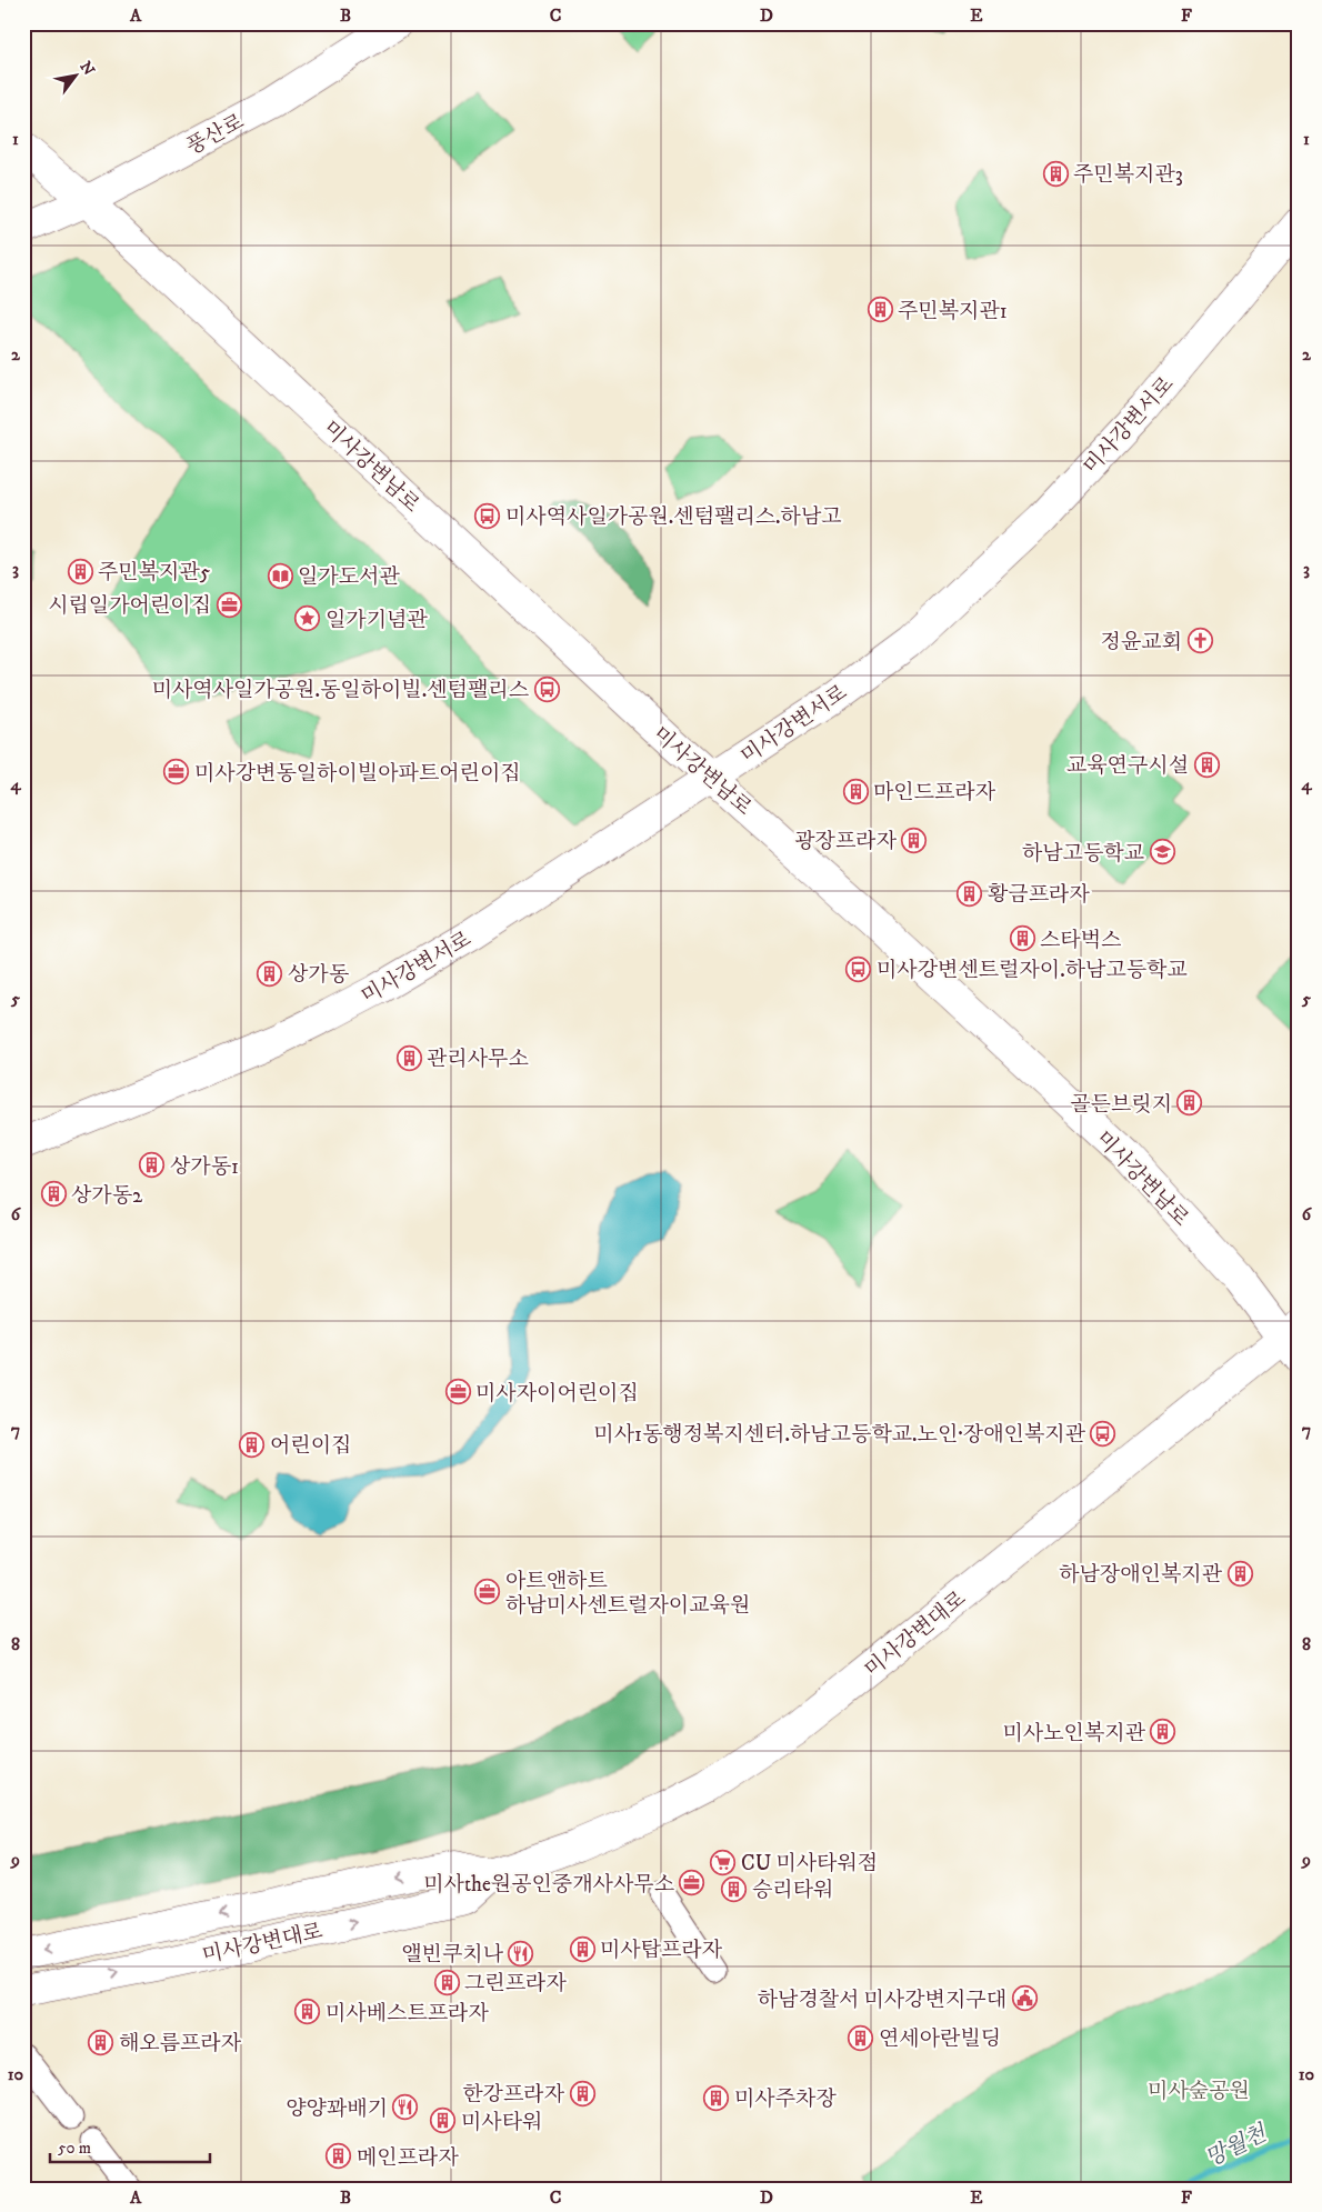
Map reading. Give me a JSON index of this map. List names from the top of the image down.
{
  "streets": {
    "main road": [
      "풍산로",
      "미사강변서로",
      "미사강변남로",
      "미사강변대로"
    ]
  },
  "crossings": [
    ["풍산로", "미사강변남로"],
    ["미사강변서로", "미사강변남로"],
    ["미사강변남로", "미사강변대로"]
  ],
  "water": ["망월천"],
  "parks": ["미사숲공원"],
  "places": {
    "building": [
      "주민복지관3",
      "주민복지관1",
      "주민복지관5",
      "교육연구시설",
      "마인드프라자",
      "광장프라자",
      "황금프라자",
      "스타벅스",
      "상가동",
      "관리사무소",
      "골든브릿지",
      "상가동1",
      "상가동2",
      "어린이집",
      "하남장애인복지관",
      "미사노인복지관",
      "승리타워",
      "미사탑프라자",
      "그린프라자",
      "미사베스트프라자",
      "연세아란빌딩",
      "해오름프라자",
      "한강프라자",
      "미사주차장",
      "미사타워",
      "메인프라자"
    ],
    "bus stop": [
      "미사역사일가공원.센텀팰리스.하남고",
      "미사역사일가공원.동일하이빌.센텀팰리스",
      "미사강변센트럴자이.하남고등학교",
      "미사1동행정복지센터.하남고등학교.노인·장애인복지관"
    ],
    "library": ["일가도서관"],
    "office": [
      "시립일가어린이집",
      "미사강변동일하이빌아파트어린이집",
      "미사자이어린이집",
      "아트앤하트 하남미사센트럴자이교육원",
      "미사the원공인중개사사무소"
    ],
    "place": ["일가기념관"],
    "church": ["정윤교회"],
    "school or university": ["하남고등학교"],
    "supermarket": ["CU 미사타워점"],
    "restaurant": ["앨빈쿠치나", "양양꽈배기"],
    "public building": ["하남경찰서 미사강변지구대"]
  },
  "scale_bar": "50 m",
  "north": "top right",
  "grid": {
    "columns": [
      "A",
      "B",
      "C",
      "D",
      "E",
      "F"
    ],
    "rows": [
      "1",
      "2",
      "3",
      "4",
      "5",
      "6",
      "7",
      "8",
      "9",
      "10"
    ]
  }
}
